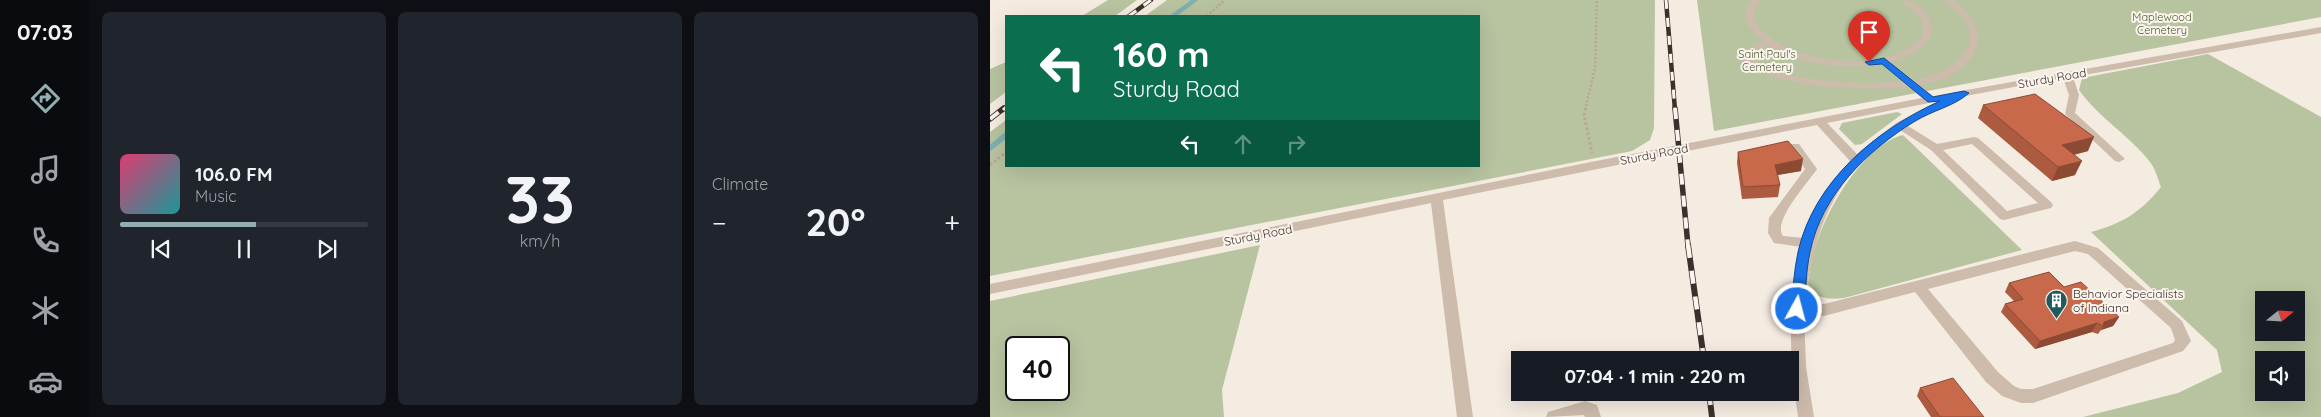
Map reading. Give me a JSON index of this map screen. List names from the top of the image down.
{
  "streets": {
    "street": ["Sturdy Road"]
  },
  "parks": ["Maplewood Cemetery", "Saint Paul's Cemetery"],
  "places": {
    "building": ["Behavior Specialists of Indiana"]
  },
  "north": "right",
  "page": {
    "tabs": "07:03",
    "tile": [
      ["33", "km/h"],
      "Climate"
    ],
    "turn": ["160 m", "Sturdy Road"],
    "song": ["106.0 FM", "Music"],
    "heat": ["−", "20°", "+"],
    "limit": "40",
    "trip": "07:04 · 1 min · 220 m"
  }
}
